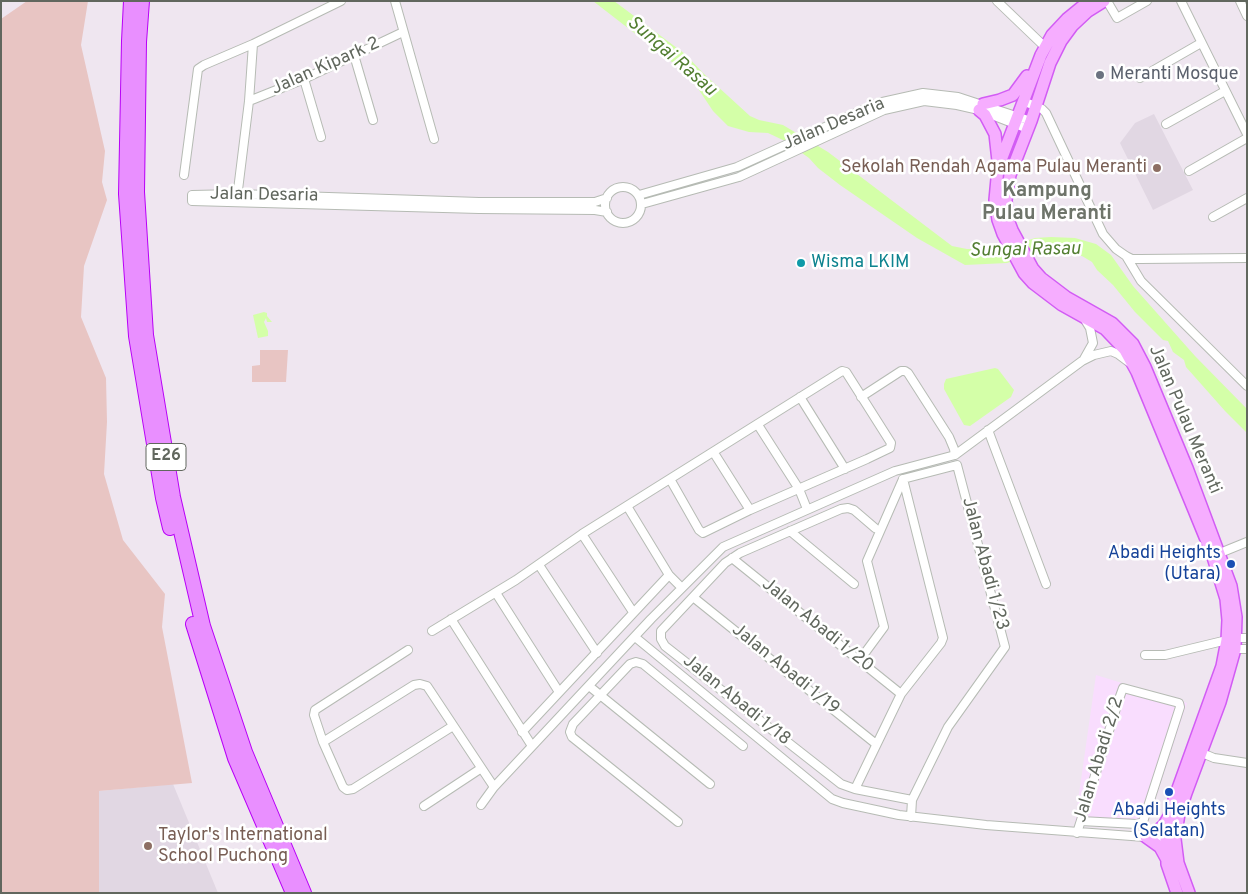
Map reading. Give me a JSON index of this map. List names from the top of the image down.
{
  "streets": {
    "highway": ["E26"],
    "main road": ["Jalan Pulau Meranti"],
    "street": [
      "Jalan Kipark 2",
      "Jalan Desaria",
      "Jalan Abadi 1/23",
      "Jalan Abadi 1/20",
      "Jalan Abadi 1/19",
      "Jalan Abadi 1/18",
      "Jalan Abadi 2/2"
    ]
  },
  "crossings": [
    ["Jalan Desaria", "Jalan Pulau Meranti"],
    ["Jalan Abadi 1/23", "Jalan Abadi 1/18"],
    ["Jalan Abadi 1/20", "Jalan Abadi 1/18"],
    ["Jalan Abadi 1/19", "Jalan Abadi 1/18"]
  ],
  "districts": ["Kampung Pulau Meranti"],
  "water": ["Sungai Rasau"],
  "places": [
    "Meranti Mosque",
    "Sekolah Rendah Agama Pulau Meranti",
    "Wisma LKIM",
    "Abadi Heights (Utara)",
    "Abadi Heights (Selatan)",
    "Taylor's International School Puchong"
  ]
}
